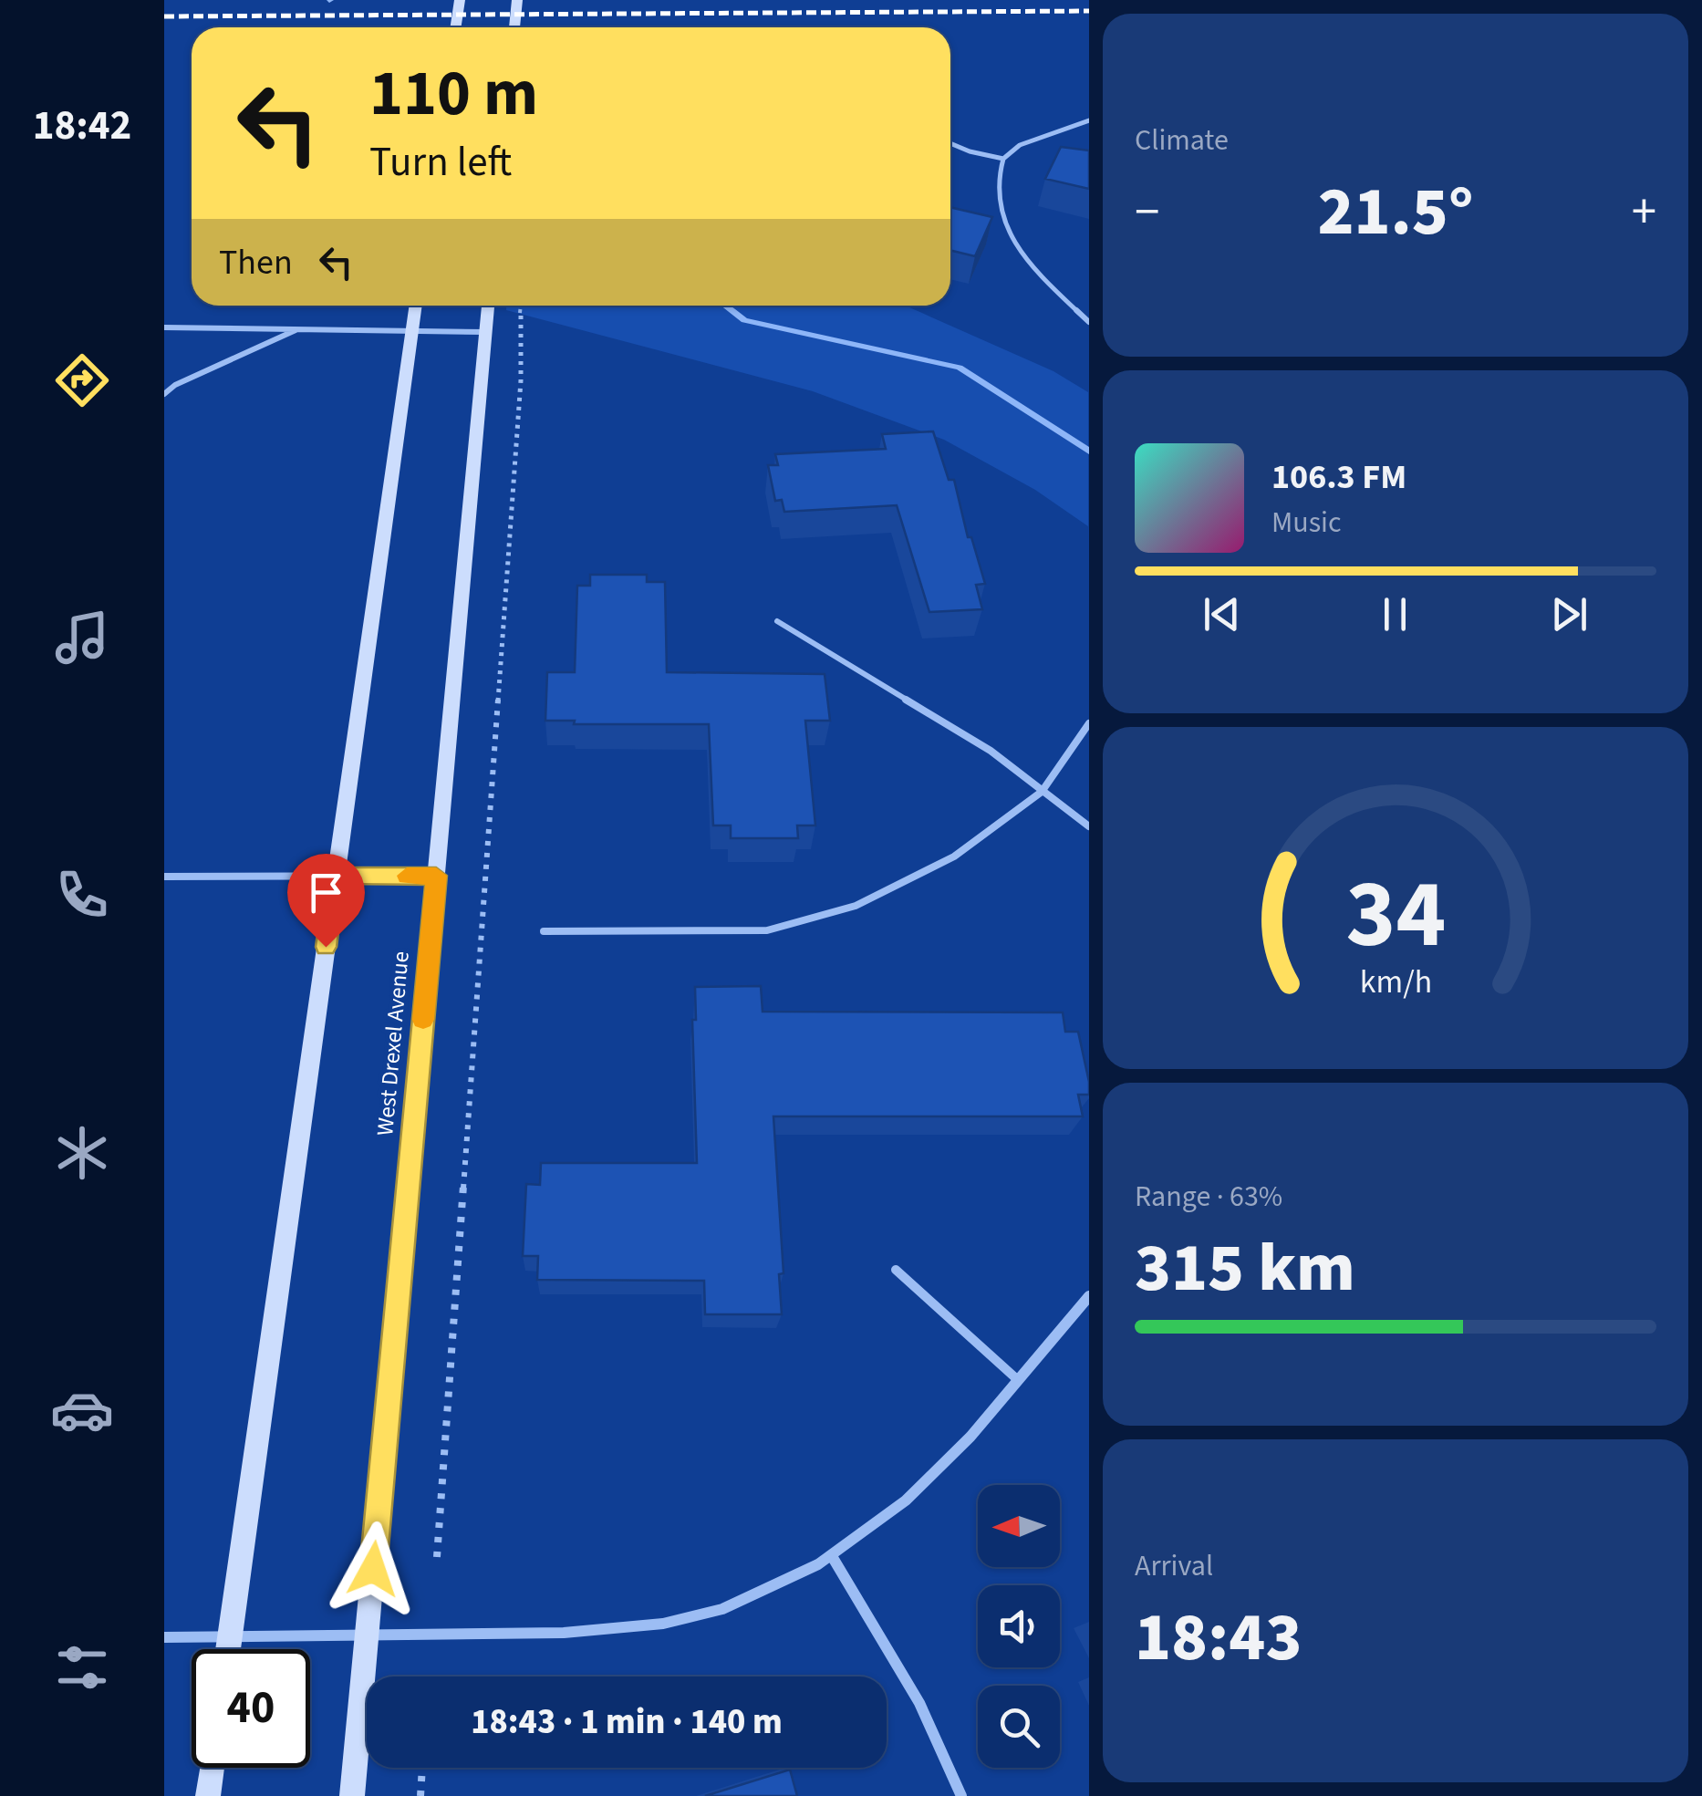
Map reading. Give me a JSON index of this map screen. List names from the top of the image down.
{
  "streets": {
    "street": ["West Drexel Avenue"]
  },
  "north": "left",
  "page": {
    "tabs": "18:42",
    "tile": [
      "Climate",
      ["Range · 63%", "315 km"],
      ["Arrival", "18:43"]
    ],
    "turn": ["110 m", "Turn left"],
    "heat": ["−", "21.5°", "+"],
    "then": "Then",
    "song": ["106.3 FM", "Music"],
    "limit": "40",
    "trip": "18:43 · 1 min · 140 m",
    "gauge": ["34", "km/h"]
  }
}
